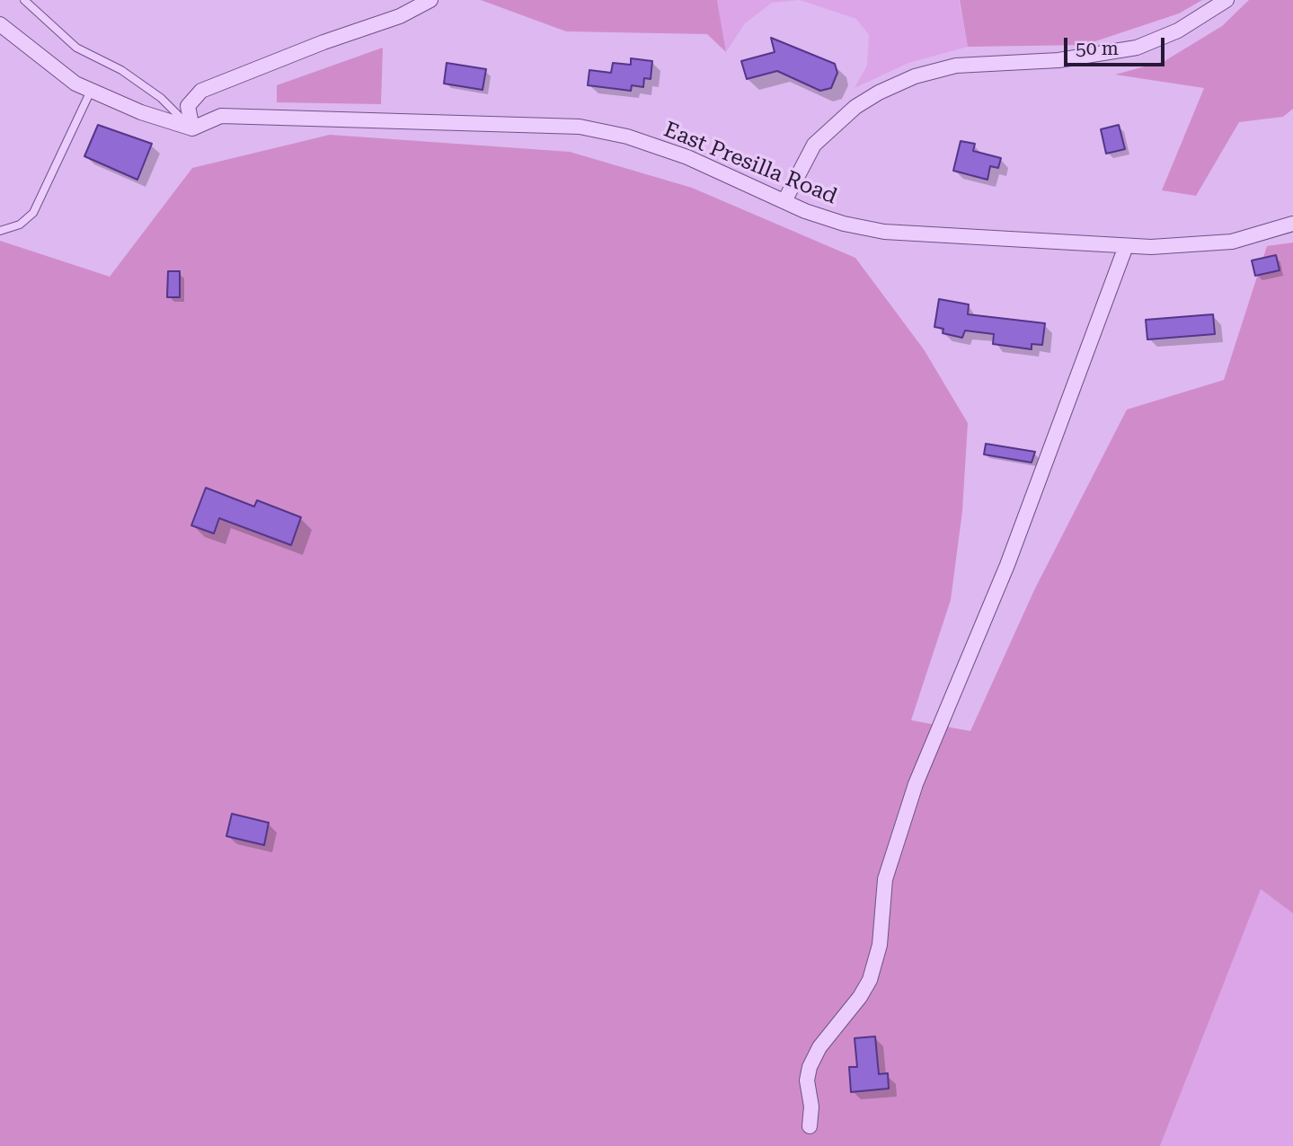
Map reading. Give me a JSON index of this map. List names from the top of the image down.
{
  "streets": {
    "street": ["East Presilla Road"]
  },
  "scale_bar": "50 m"
}
